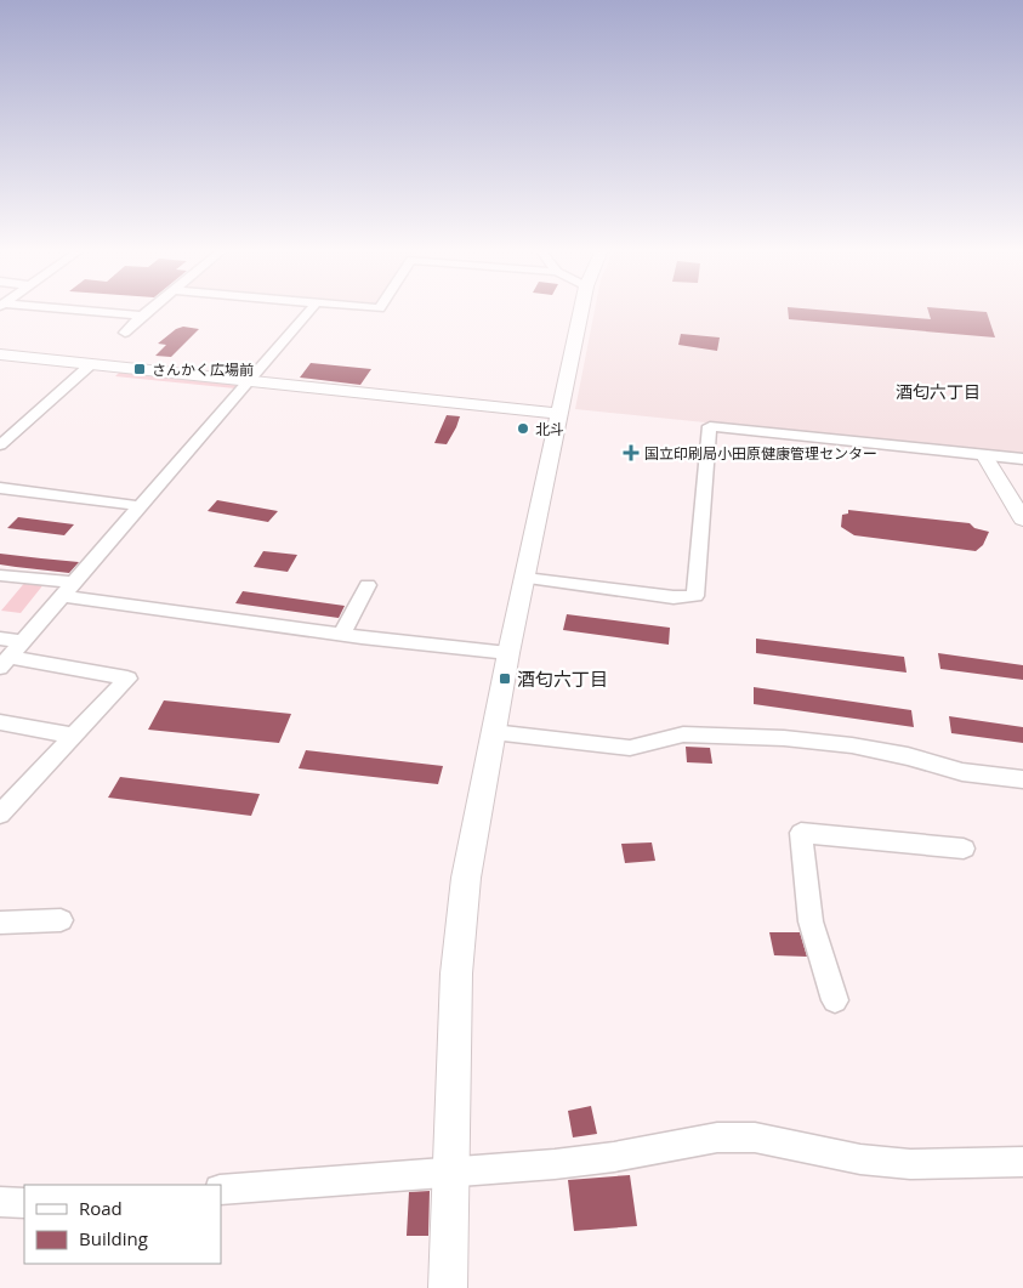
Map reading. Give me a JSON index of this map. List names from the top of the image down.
{
  "districts": ["酒匂六丁目"],
  "places": {
    "transit": ["さんかく広場前", "酒匂六丁目"],
    "other": ["北斗"],
    "health": ["国立印刷局小田原健康管理センター"]
  },
  "legend": ["Road", "Building"]
}
